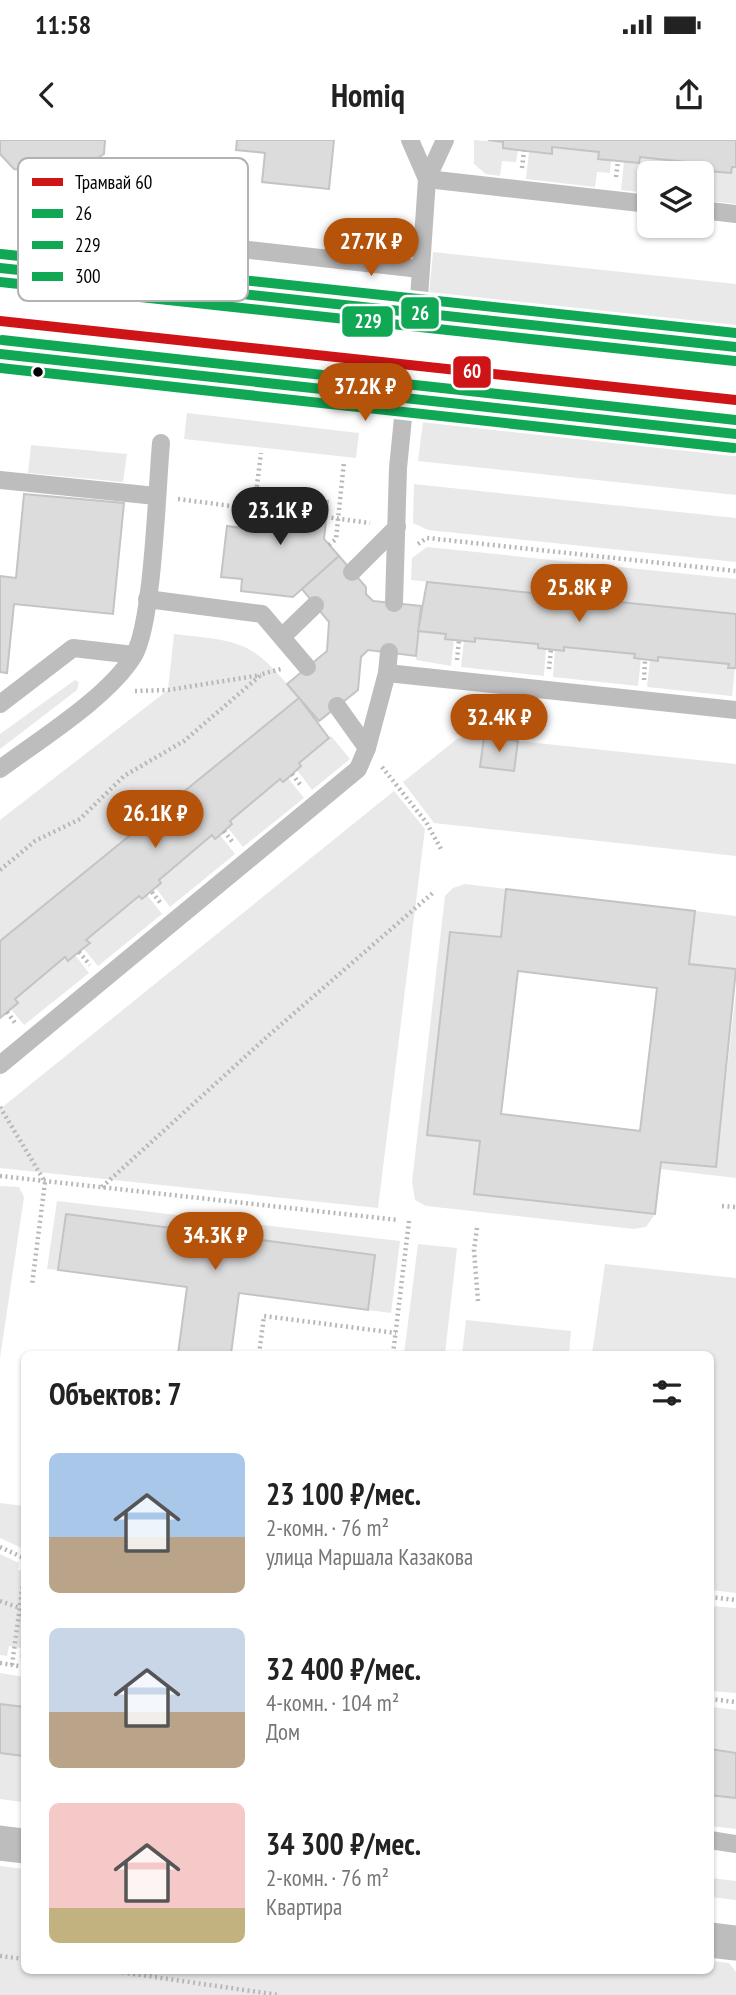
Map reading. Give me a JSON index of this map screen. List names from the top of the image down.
{
  "lines": [
    "transit line 300",
    "transit line 26",
    "transit line 229",
    "tram line 60"
  ],
  "legend": [
    "Трамвай 60",
    "26",
    "229",
    "300"
  ],
  "page": {
    "status": "11:58",
    "header": "Homiq",
    "price": [
      "27.7K ₽",
      "37.2K ₽",
      "23.1K ₽",
      "25.8K ₽",
      "32.4K ₽",
      "26.1K ₽",
      "34.3K ₽"
    ],
    "heading": "Объектов: 7",
    "list": [
      {
        "name": "23 100 ₽/мес.",
        "note": "2-комн. · 76 m² · улица Маршала Казакова"
      },
      {
        "name": "32 400 ₽/мес.",
        "note": "4-комн. · 104 m² · Дом"
      },
      {
        "name": "34 300 ₽/мес.",
        "note": "2-комн. · 76 m² · Квартира"
      }
    ]
  }
}
